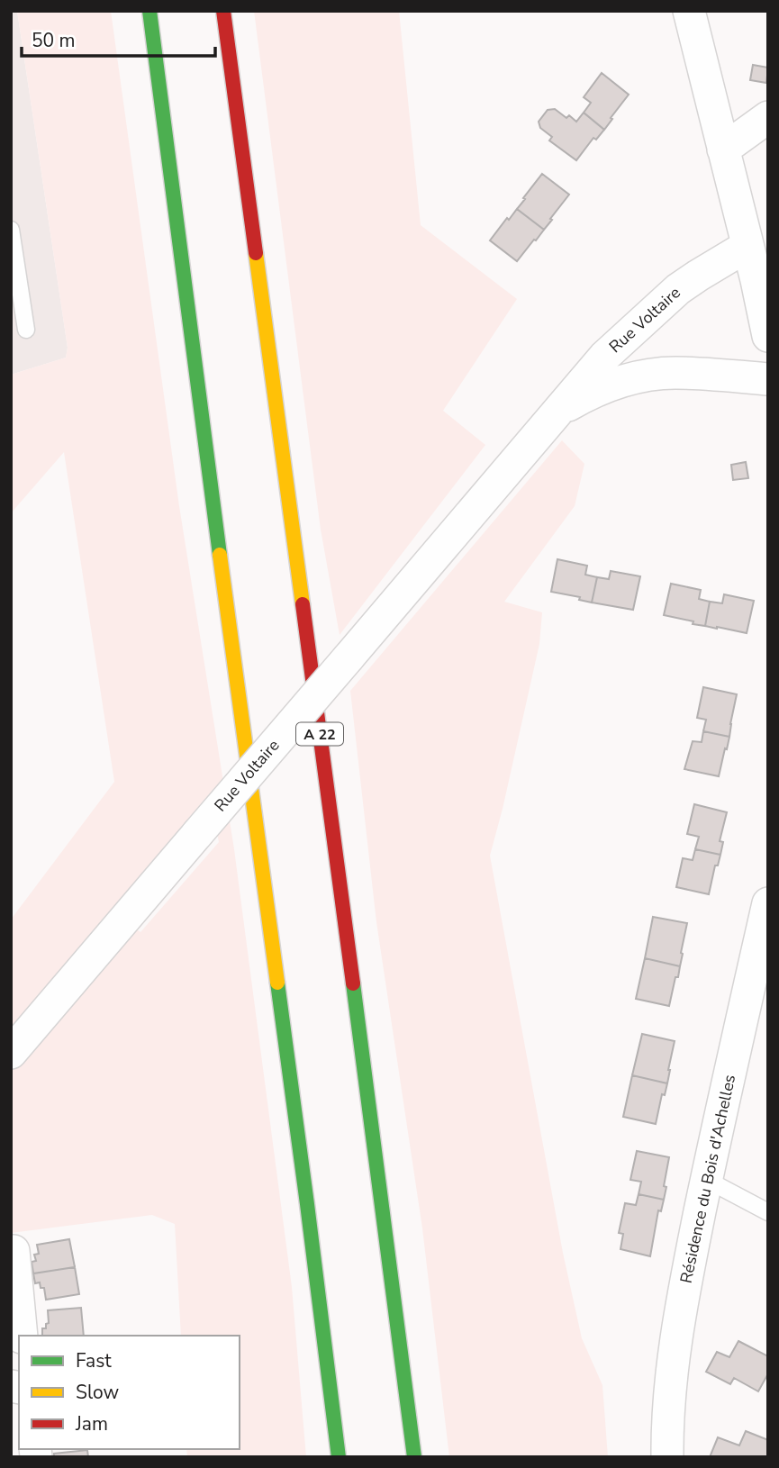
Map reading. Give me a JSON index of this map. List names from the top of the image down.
{
  "streets": {
    "highway": ["A 22"],
    "street": ["Rue Voltaire", "Résidence du Bois d'Achelles"]
  },
  "legend": ["Fast", "Slow", "Jam"],
  "scale_bar": "50 m"
}
